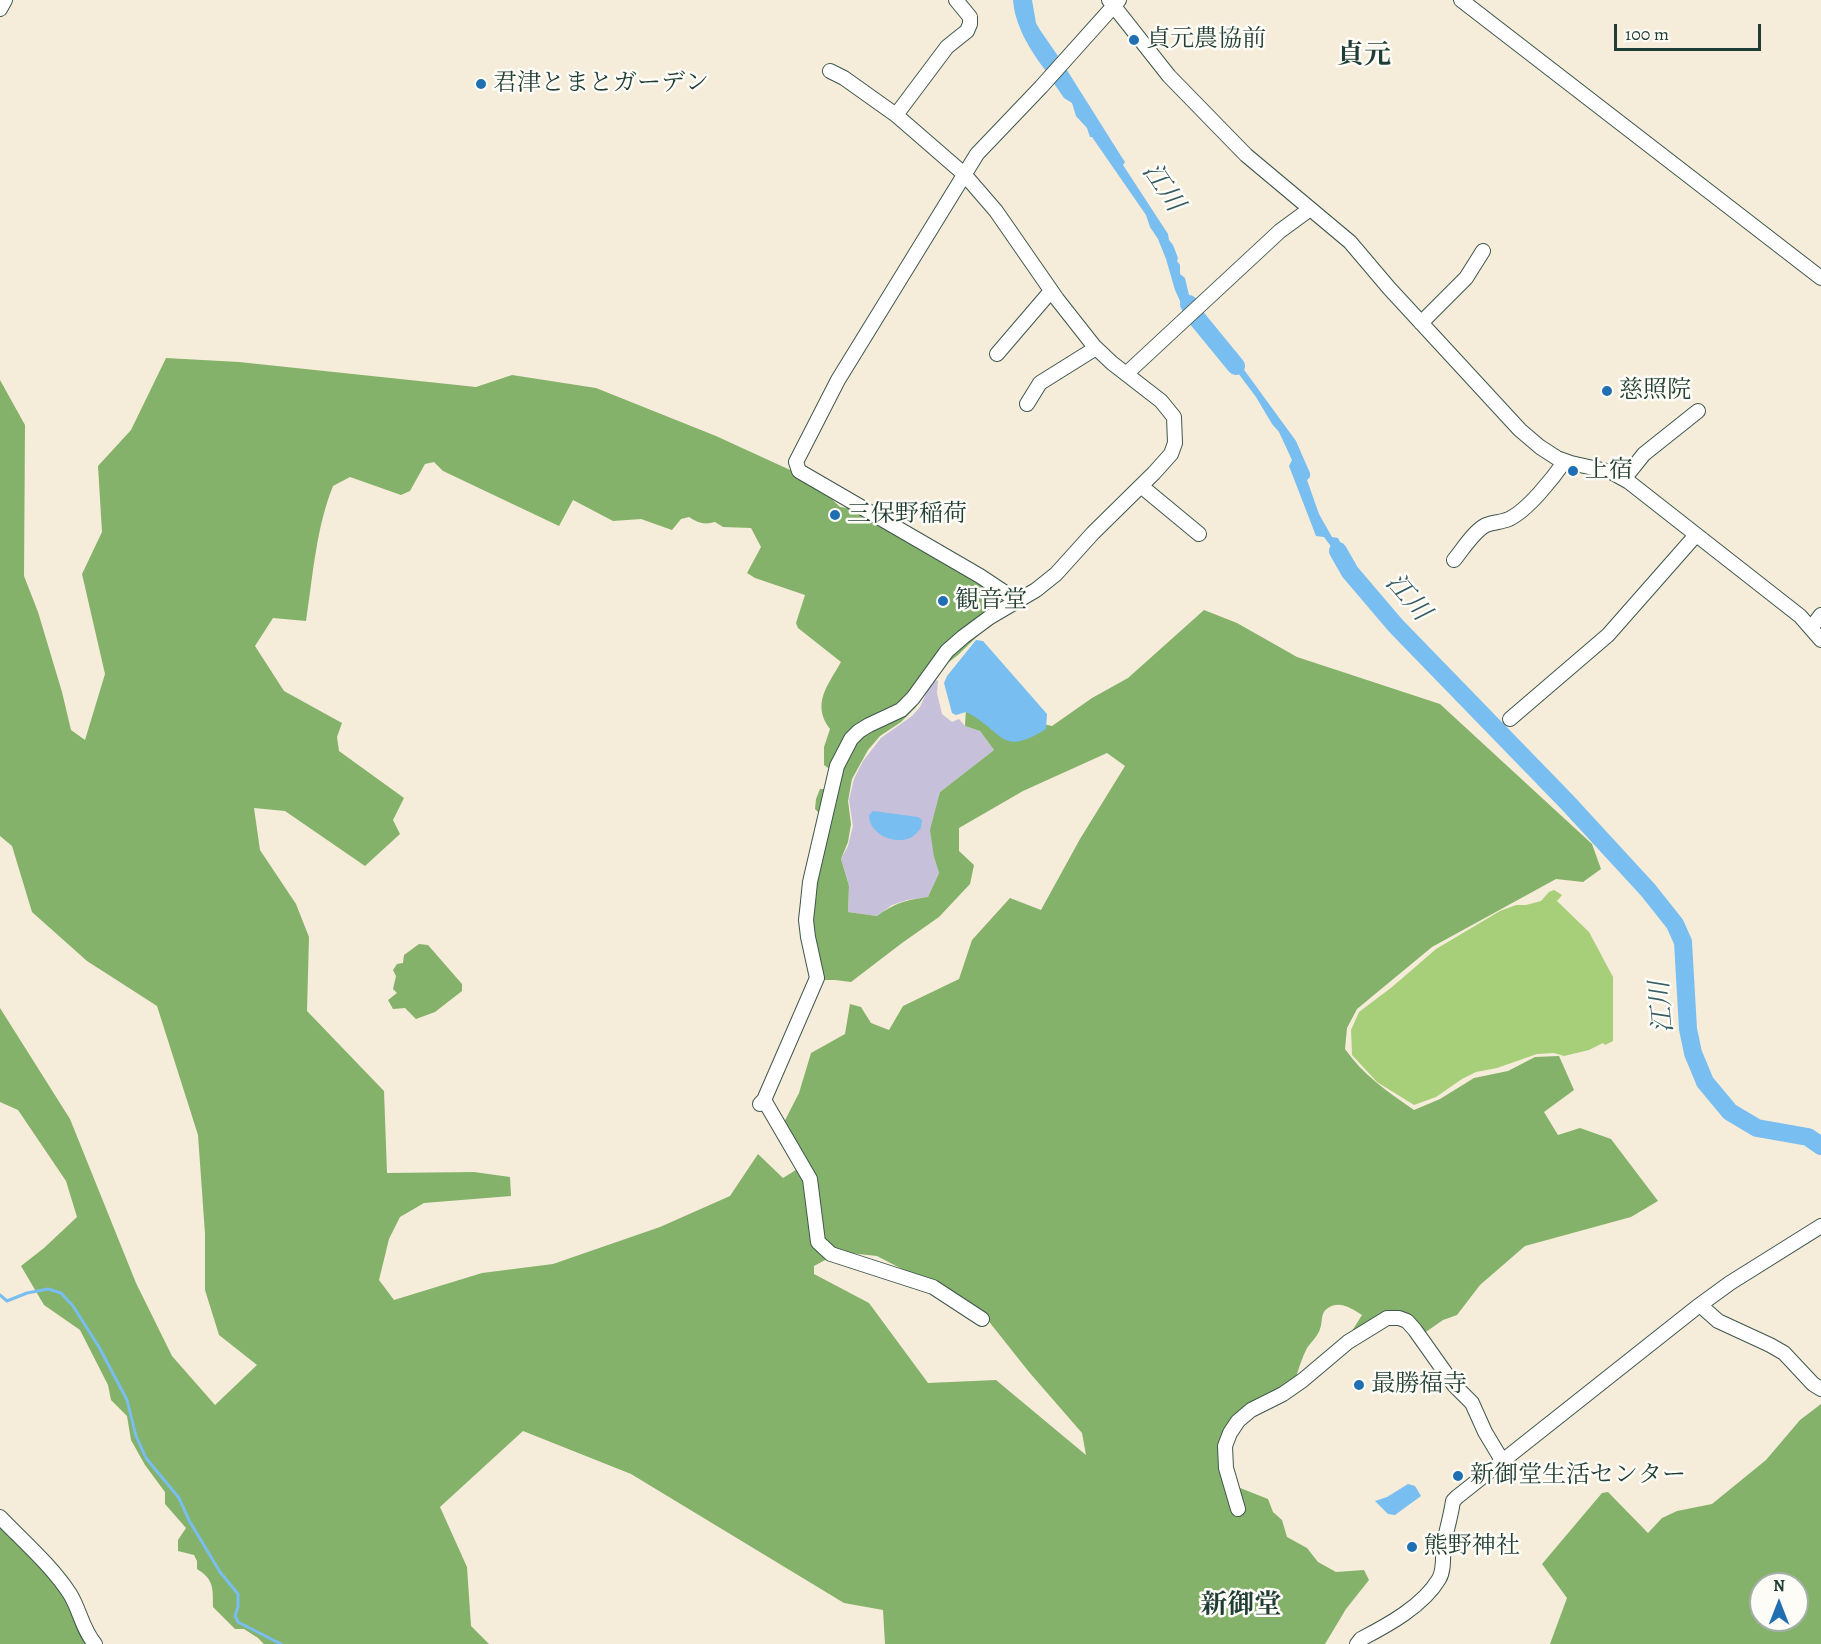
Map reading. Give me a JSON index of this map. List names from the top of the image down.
{
  "districts": ["貞元", "新御堂"],
  "water": ["江川"],
  "places": [
    "貞元農協前",
    "君津とまとガーデン",
    "慈照院",
    "上宿",
    "三保野稲荷",
    "観音堂",
    "最勝福寺",
    "新御堂生活センター",
    "熊野神社"
  ],
  "scale_bar": "100 m",
  "north": "top"
}
